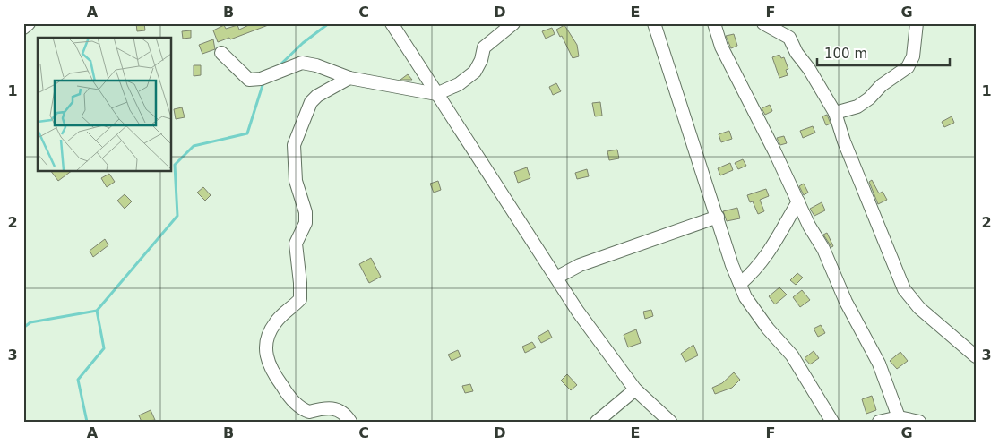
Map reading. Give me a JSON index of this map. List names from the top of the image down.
{
  "scale_bar": "100 m",
  "grid": {
    "columns": [
      "A",
      "B",
      "C",
      "D",
      "E",
      "F",
      "G"
    ],
    "rows": ["1", "2", "3"]
  }
}
